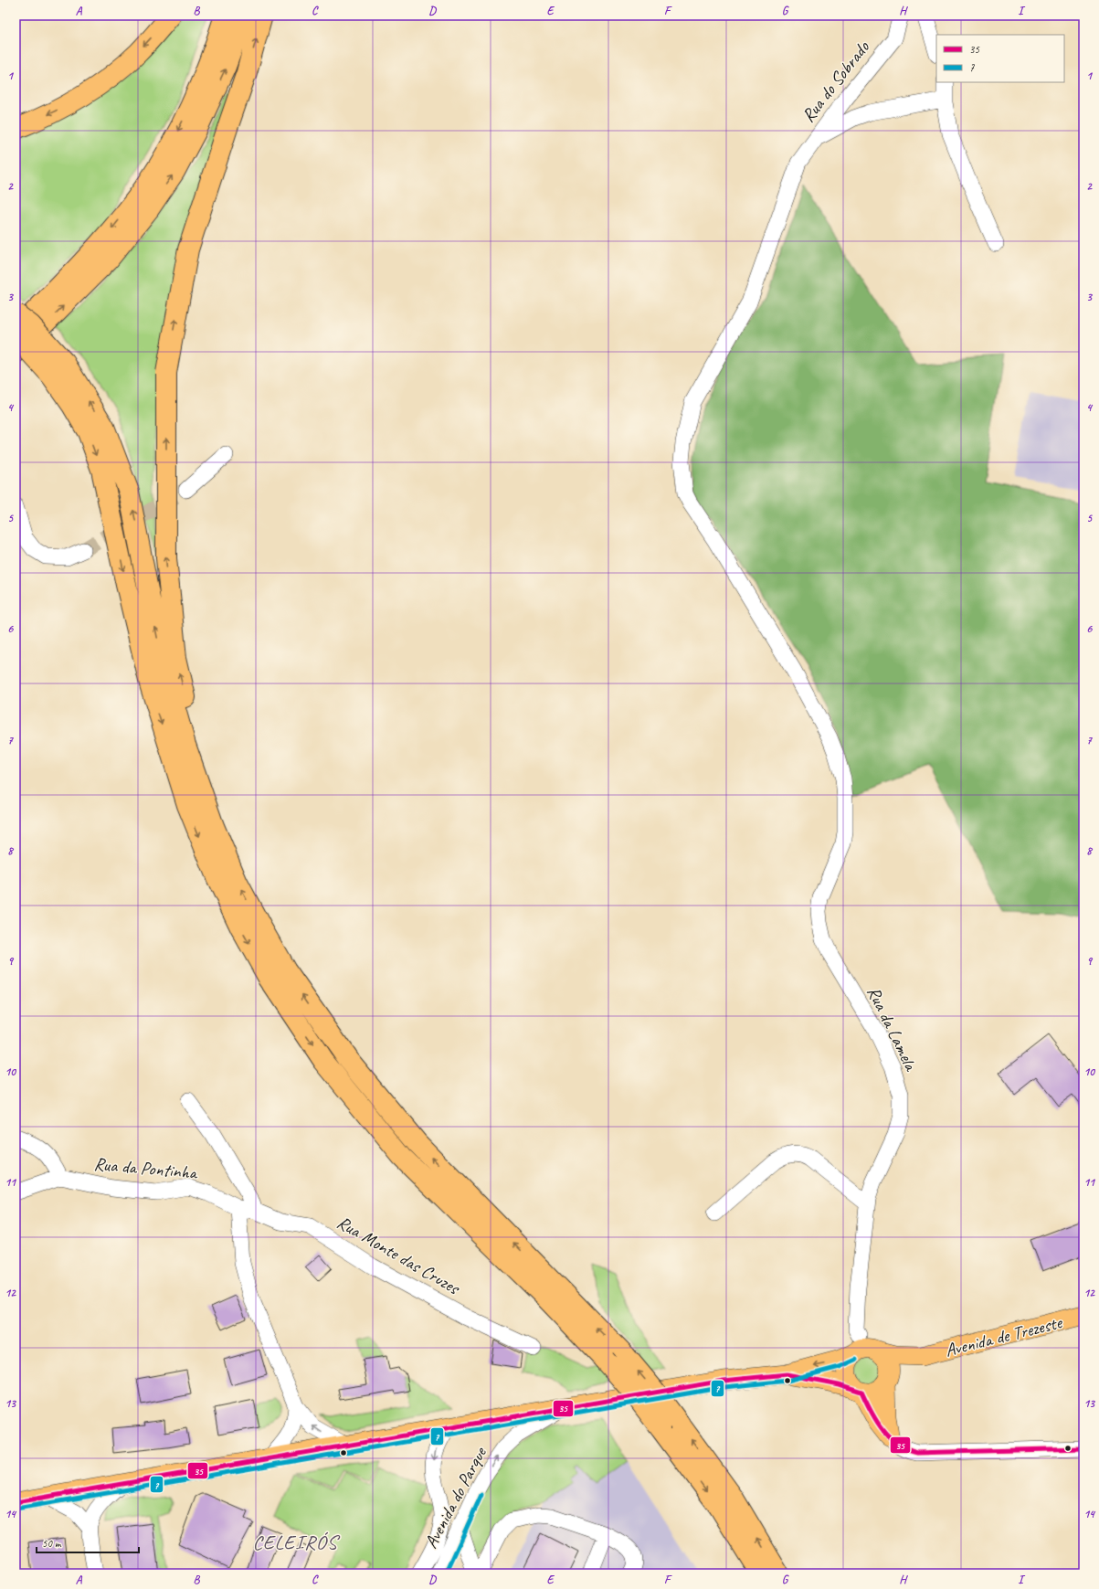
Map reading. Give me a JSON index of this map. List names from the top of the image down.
{
  "streets": {
    "main road": ["Avenida de Trezeste"],
    "street": [
      "Rua do Sobrado",
      "Rua da Lamela",
      "Rua da Pontinha",
      "Rua Monte das Cruzes",
      "Avenida do Parque"
    ]
  },
  "crossings": [
    ["Rua do Sobrado", "Rua da Lamela"],
    ["Rua da Pontinha", "Rua Monte das Cruzes"]
  ],
  "districts": ["CELEIRÓS"],
  "lines": ["transit line 7", "transit line 35"],
  "legend": ["35", "7"],
  "scale_bar": "50 m",
  "grid": {
    "columns": [
      "A",
      "B",
      "C",
      "D",
      "E",
      "F",
      "G",
      "H",
      "I"
    ],
    "rows": [
      "1",
      "2",
      "3",
      "4",
      "5",
      "6",
      "7",
      "8",
      "9",
      "10",
      "11",
      "12",
      "13",
      "14"
    ]
  }
}
